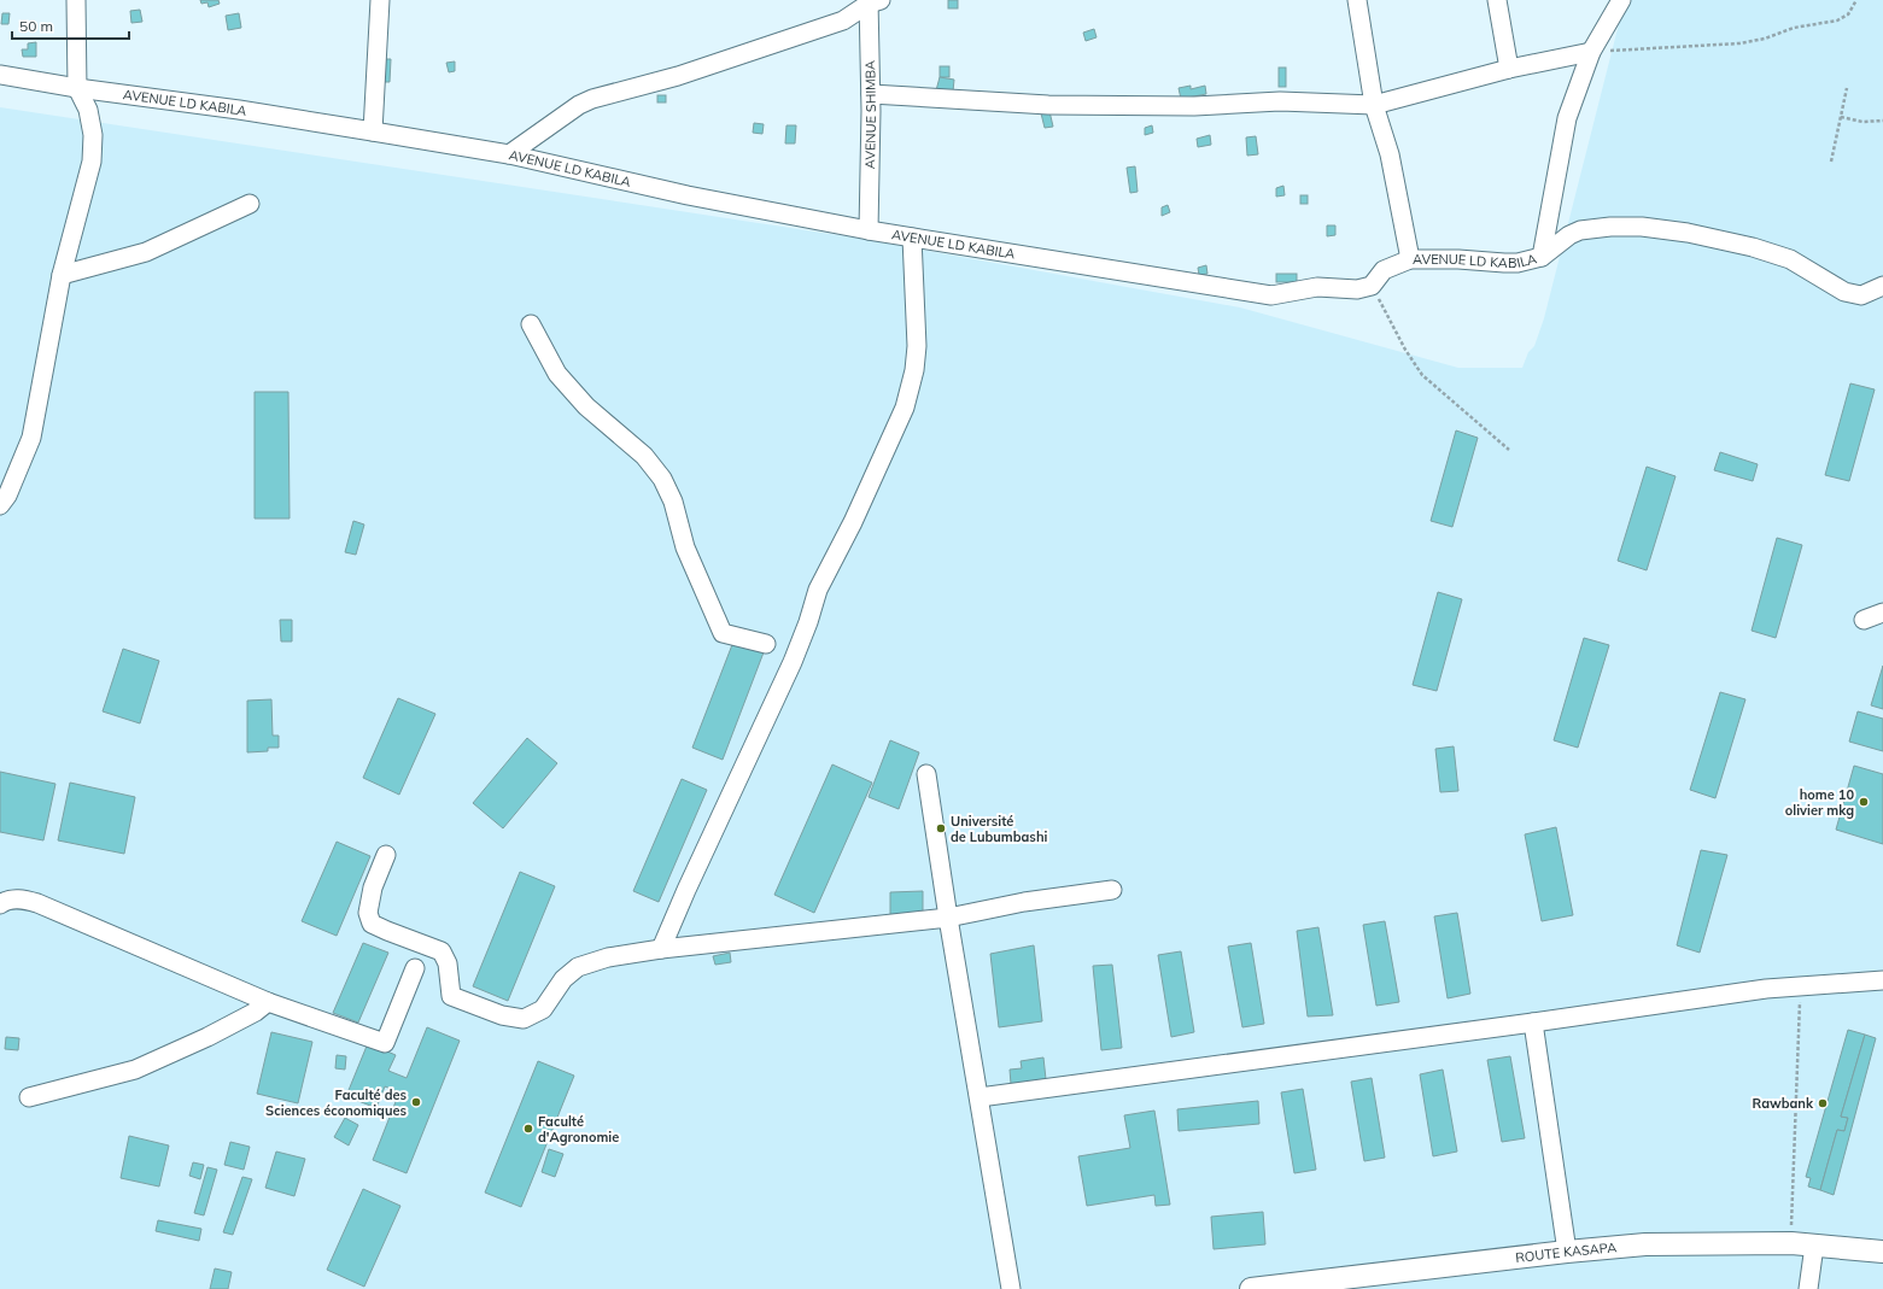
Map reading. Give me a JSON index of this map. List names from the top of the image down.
{
  "streets": {
    "main road": ["ROUTE KASAPA"],
    "street": ["AVENUE LD KABILA", "AVENUE SHIMBA"]
  },
  "crossings": [
    ["AVENUE LD KABILA", "AVENUE SHIMBA"]
  ],
  "places": [
    "home 10 olivier mkg",
    "Université de Lubumbashi",
    "Faculté des Sciences économiques",
    "Rawbank",
    "Faculté d'Agronomie"
  ],
  "scale_bar": "50 m"
}
